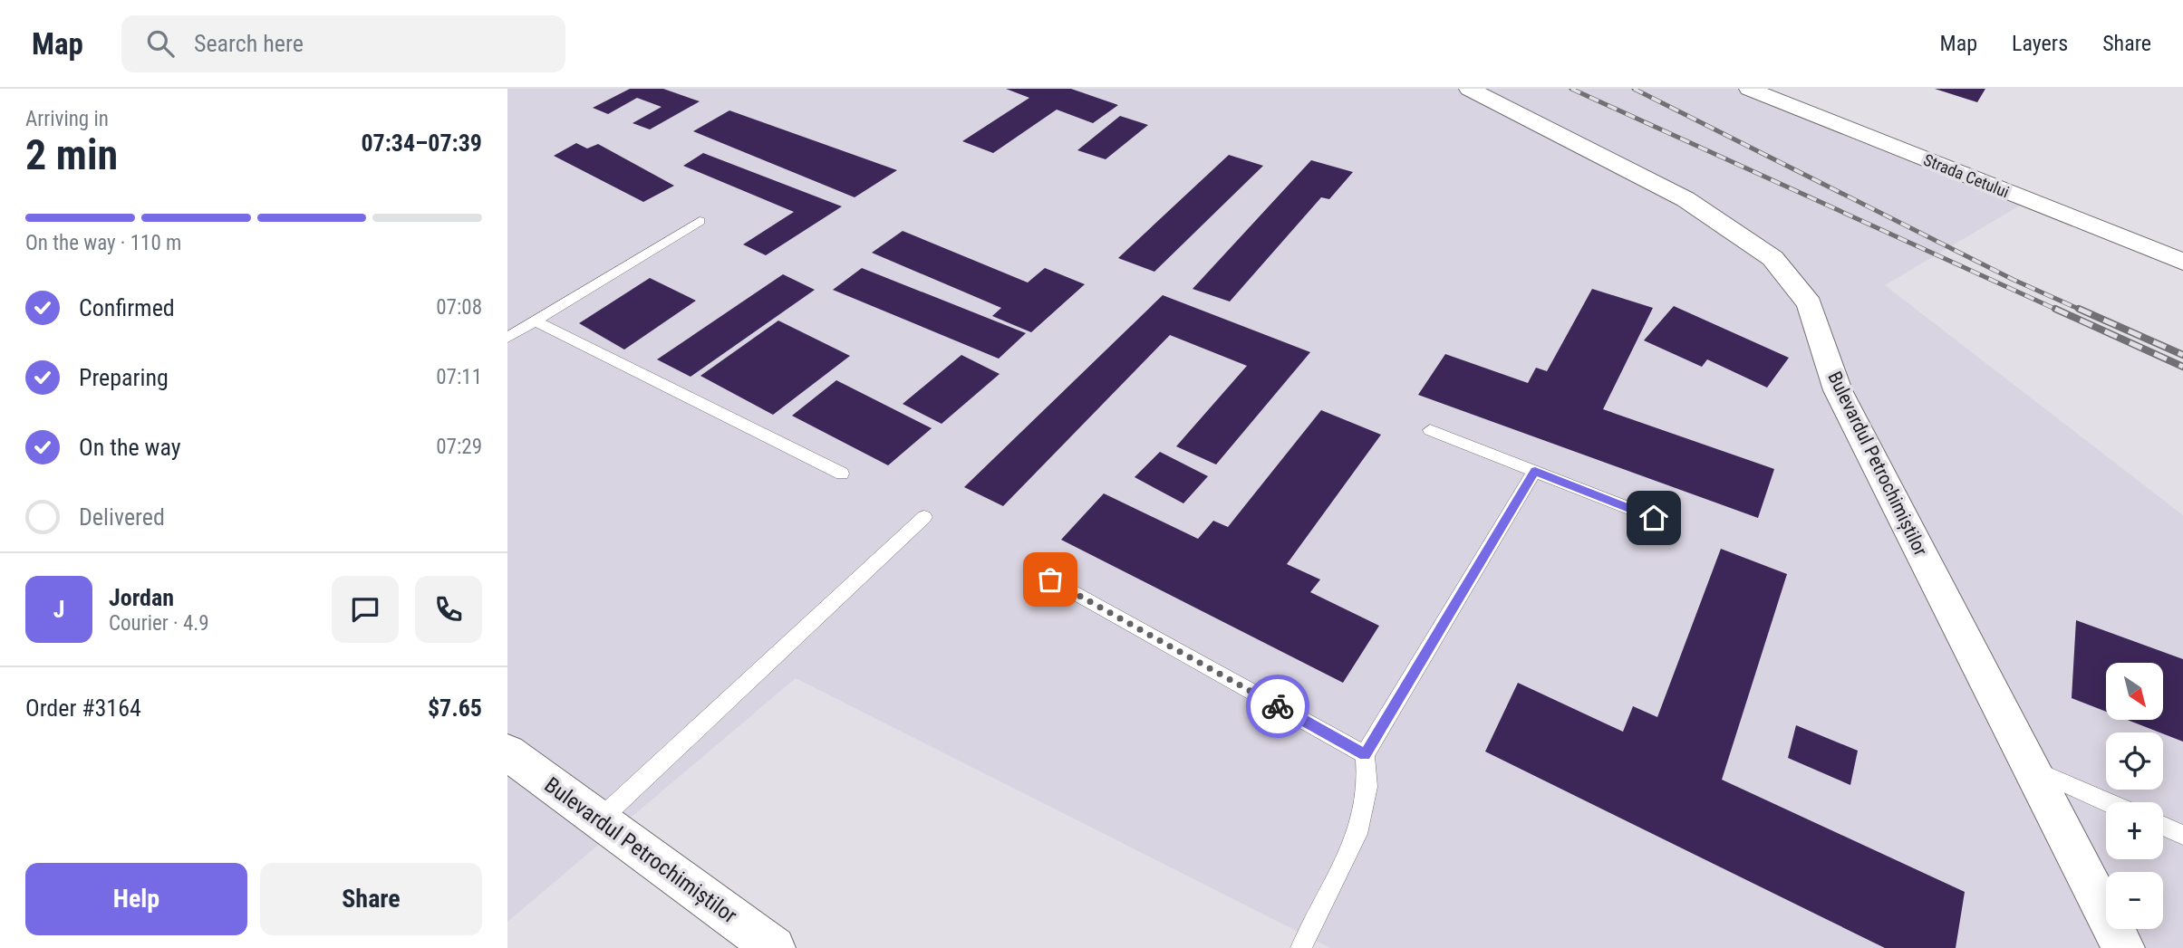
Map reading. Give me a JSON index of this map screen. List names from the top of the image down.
{
  "streets": {
    "street": ["Strada Cetului", "Bulevardul Petrochimiștilor"]
  },
  "north": "bottom right",
  "page": {
    "header": "Map",
    "search": "Search here",
    "nav": ["Map", "Layers", "Share"],
    "heading": ["2 min", "Arriving in", "07:34–07:39"],
    "panel": [
      "Jordan",
      "Courier · 4.9",
      "Order #3164",
      "$7.65"
    ],
    "bar": "On the way · 110 m",
    "list": [
      ["Confirmed", "07:08"],
      ["Preparing", "07:11"],
      ["On the way", "07:29"],
      "Delivered"
    ],
    "round": "J",
    "map_buttons": ["+", "−"],
    "buttons": ["Help", "Share"]
  }
}
